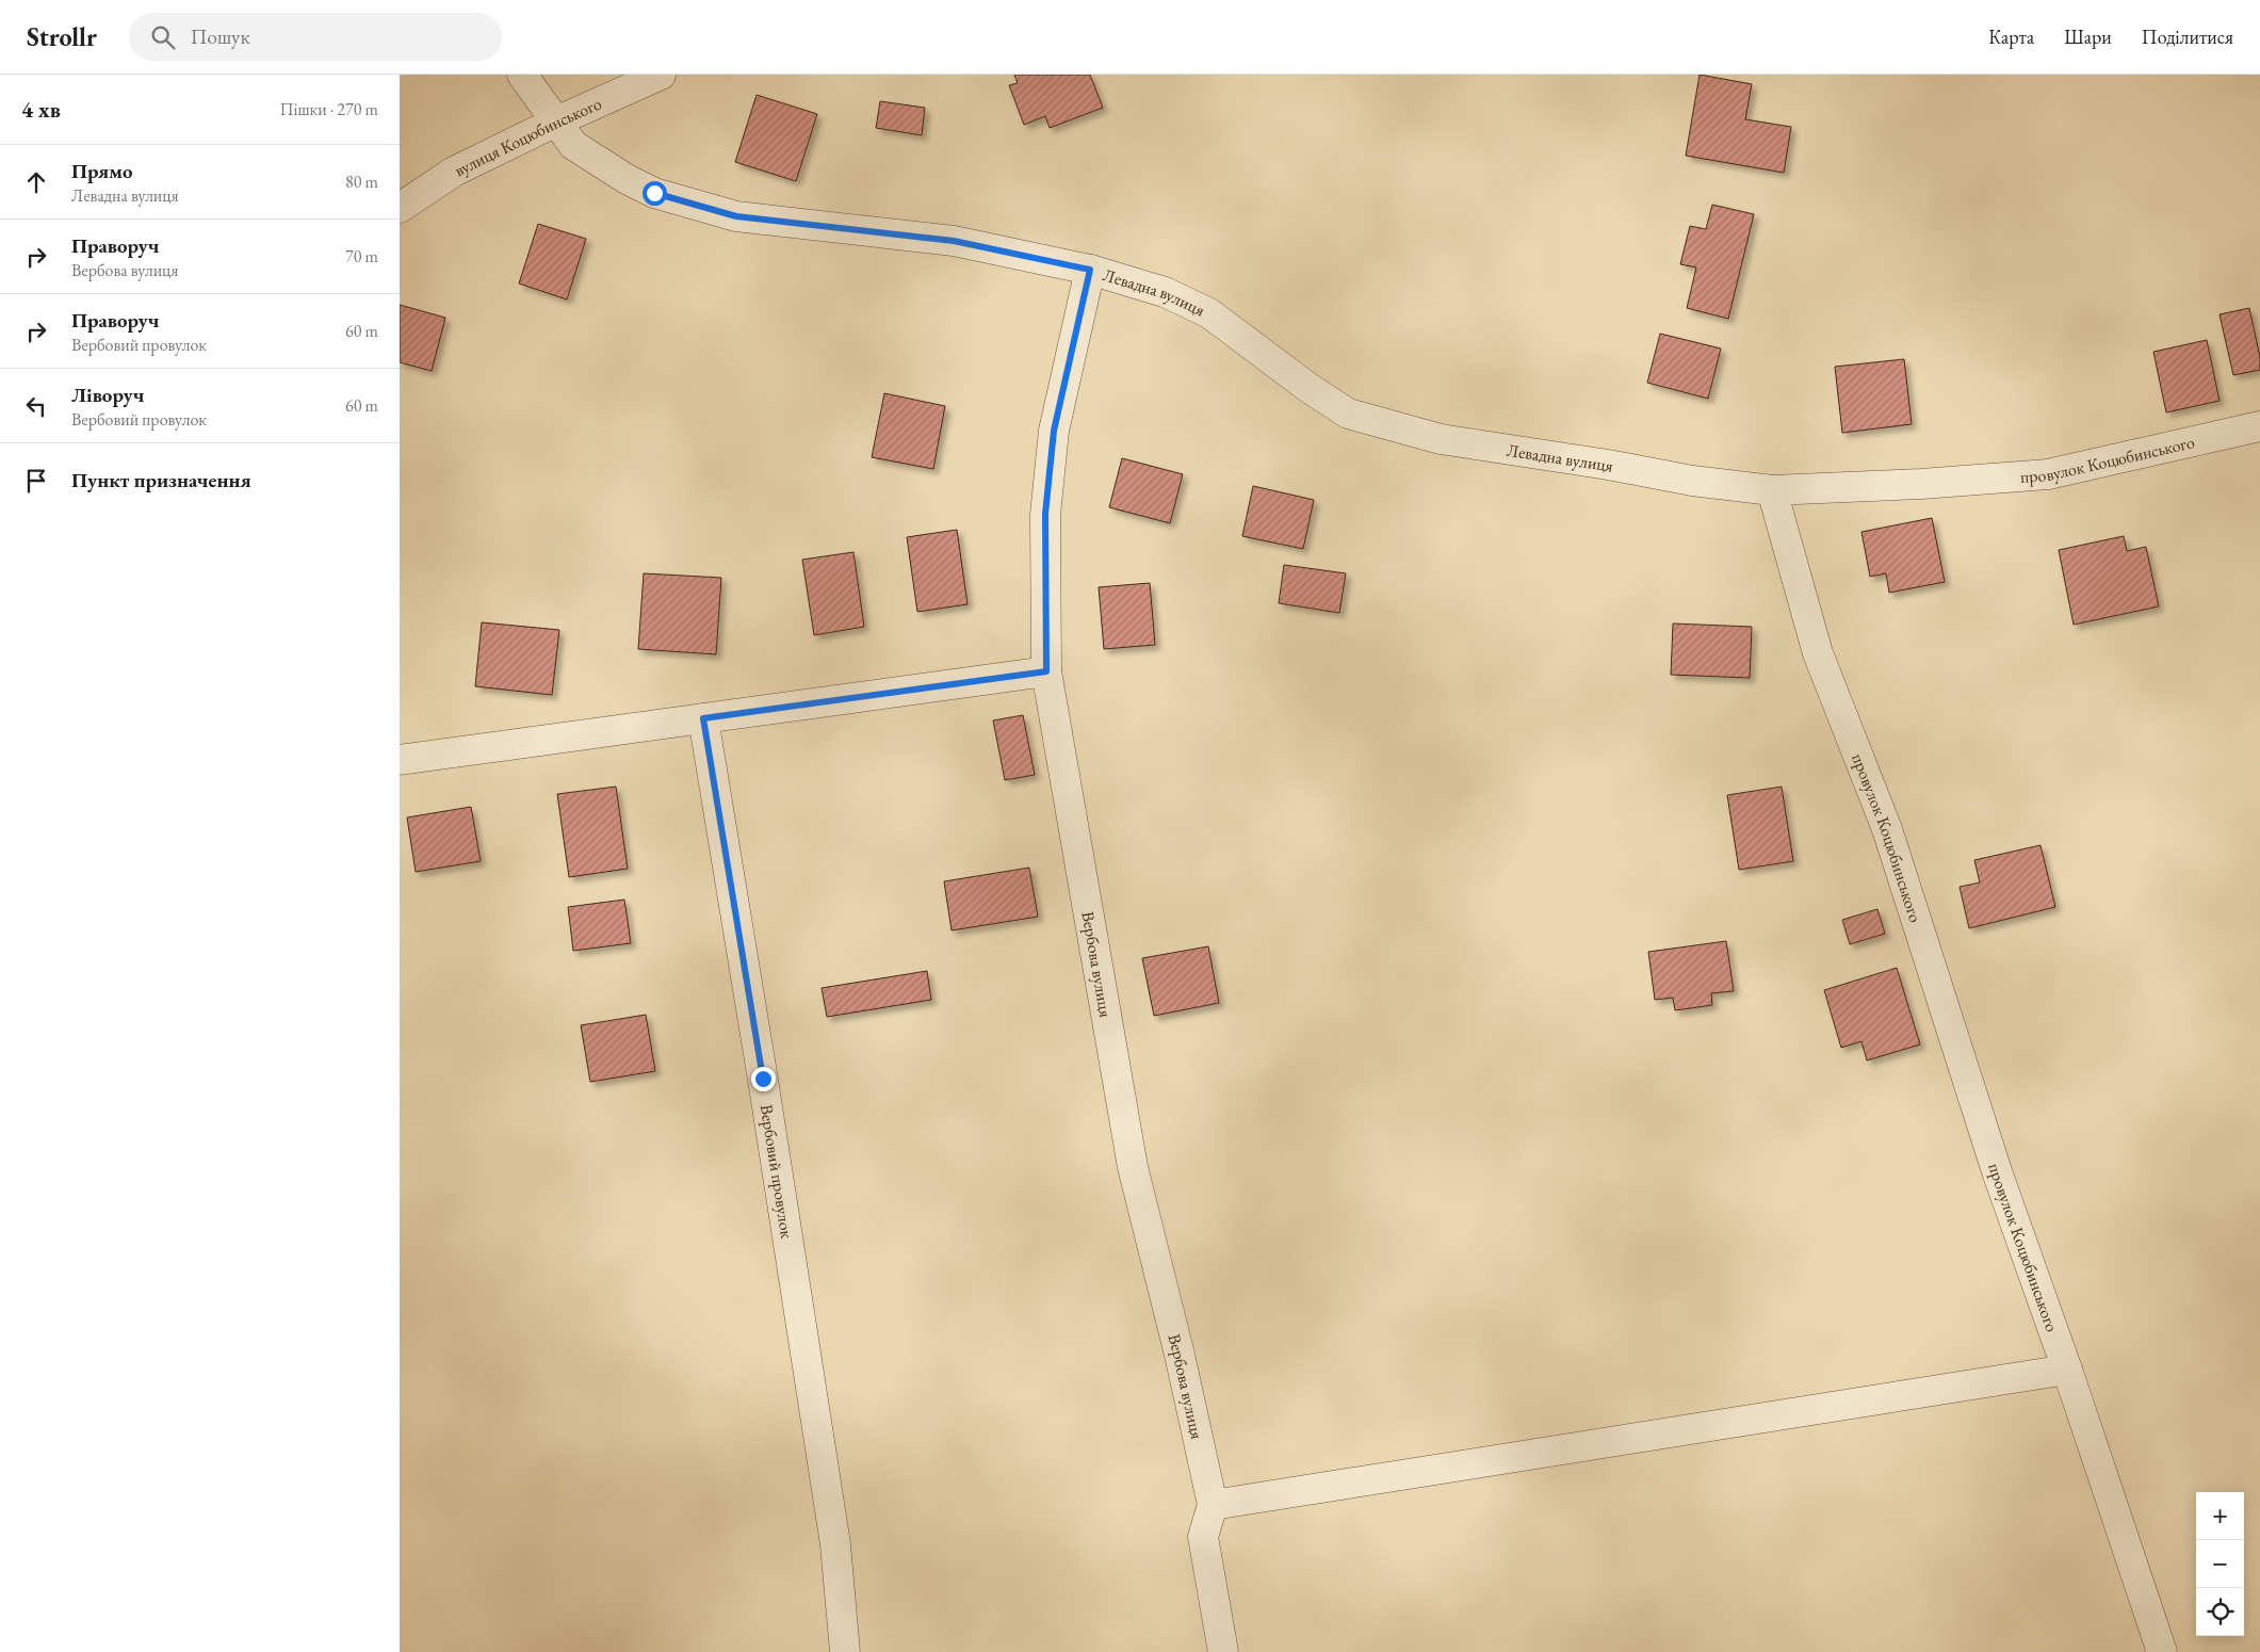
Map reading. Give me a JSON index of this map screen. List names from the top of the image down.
{
  "streets": {
    "street": [
      "вулиця Коцюбинського",
      "Левадна вулиця",
      "провулок Коцюбинського",
      "Вербова вулиця",
      "Вербовий провулок"
    ]
  },
  "crossings": [
    ["вулиця Коцюбинського", "Левадна вулиця"],
    ["Левадна вулиця", "провулок Коцюбинського"],
    ["Левадна вулиця", "Вербова вулиця"]
  ],
  "page": {
    "header": "Strollr",
    "search": "Пошук",
    "nav": ["Карта", "Шари", "Поділитися"],
    "heading": ["4 хв", "Пішки · 270 m"],
    "list": [
      ["Прямо", "Левадна вулиця", "80 m"],
      ["Праворуч", "Вербова вулиця", "70 m"],
      ["Праворуч", "Вербовий провулок", "60 m"],
      ["Ліворуч", "Вербовий провулок", "60 m"],
      "Пункт призначення"
    ],
    "map_buttons": ["+", "−"]
  }
}
